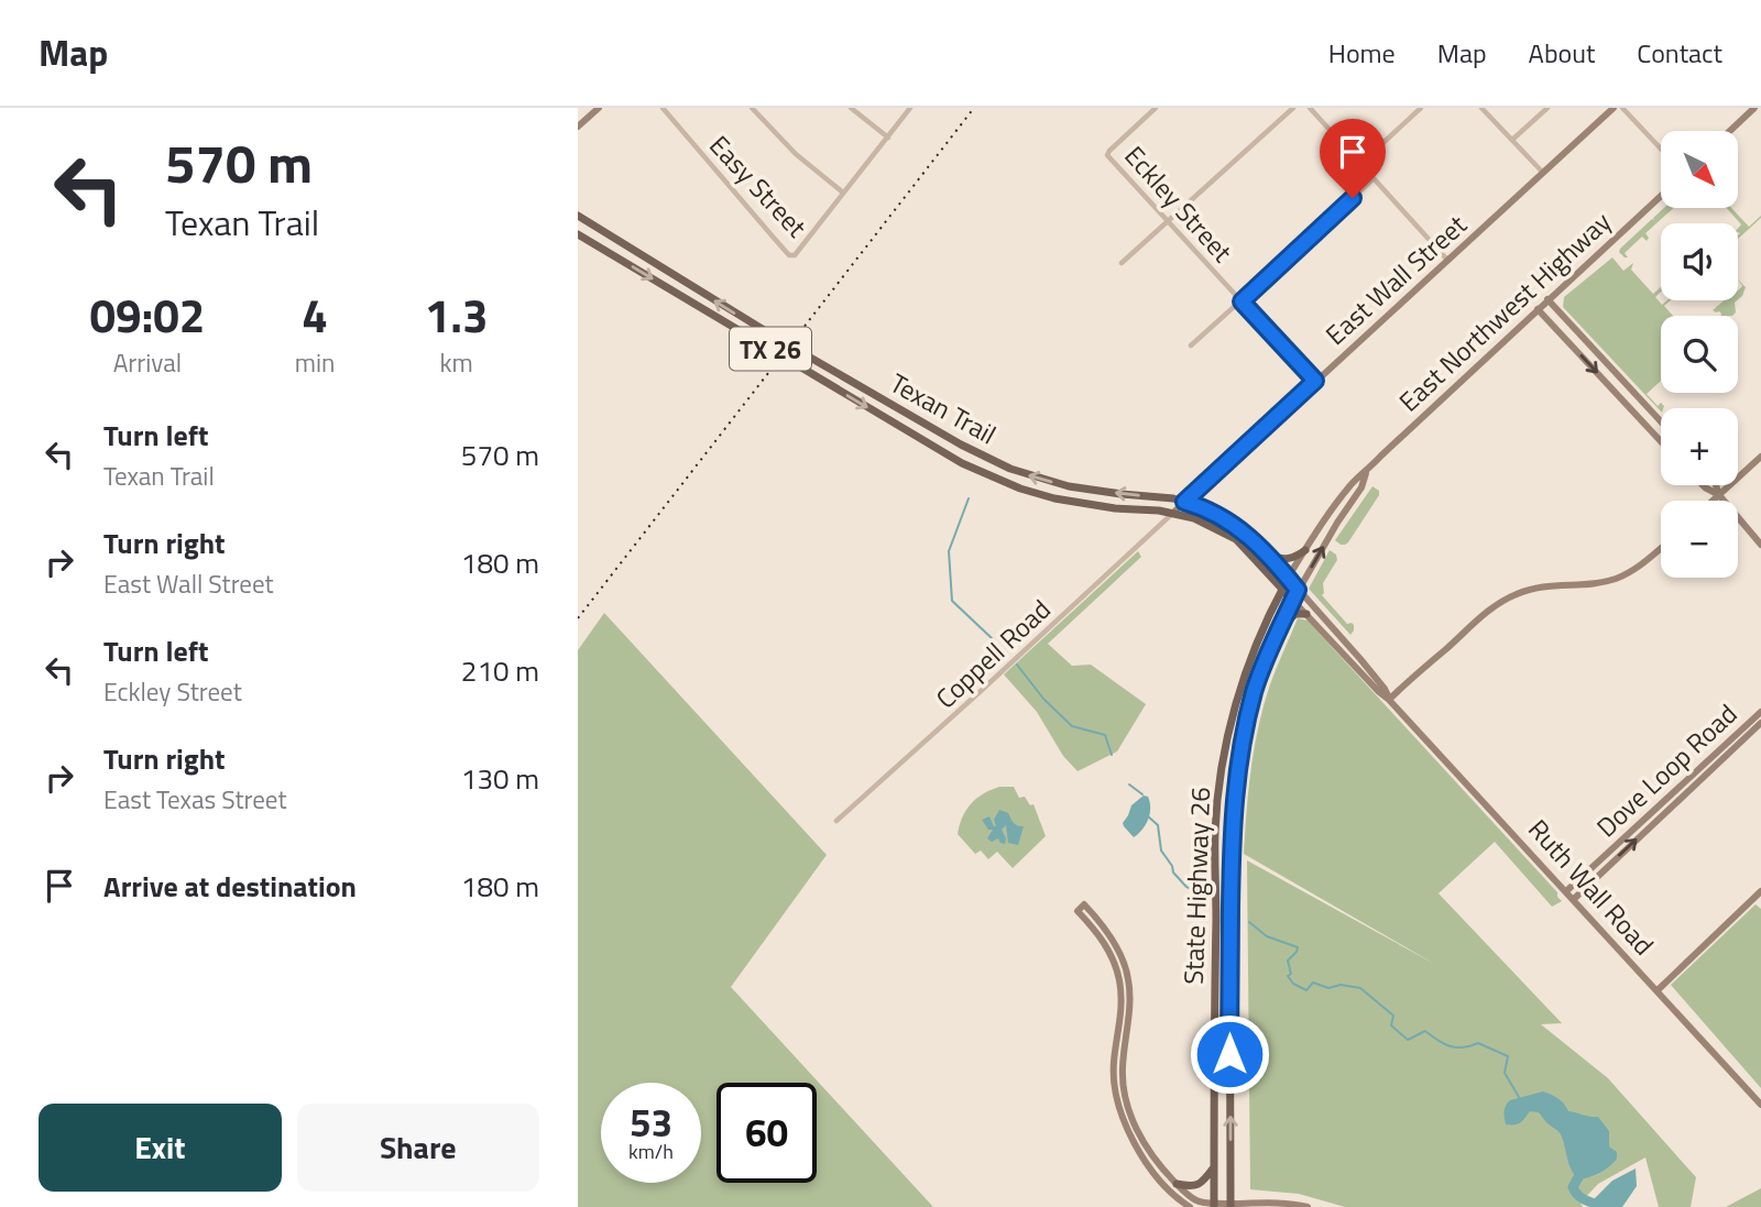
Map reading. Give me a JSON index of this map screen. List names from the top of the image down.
{
  "streets": {
    "main road": ["TX 26", "Texan Trail", "State Highway 26"],
    "street": [
      "Easy Street",
      "Eckley Street",
      "East Wall Street",
      "East Northwest Highway",
      "Coppell Road",
      "Dove Loop Road",
      "Ruth Wall Road"
    ]
  },
  "crossings": [
    ["Eckley Street", "East Wall Street"],
    ["East Wall Street", "Texan Trail"],
    ["East Wall Street", "Coppell Road"],
    ["East Northwest Highway", "Texan Trail"],
    ["East Northwest Highway", "State Highway 26"],
    ["East Northwest Highway", "Ruth Wall Road"],
    ["Texan Trail", "Coppell Road"],
    ["Texan Trail", "State Highway 26"],
    ["Texan Trail", "Ruth Wall Road"],
    ["Dove Loop Road", "Ruth Wall Road"],
    ["State Highway 26", "Ruth Wall Road"]
  ],
  "north": "bottom right",
  "page": {
    "header": "Map",
    "nav": [
      "Home",
      "Map",
      "About",
      "Contact"
    ],
    "turn": ["570 m", "Texan Trail"],
    "map_buttons": ["+", "−"],
    "eta": [
      "09:02",
      "Arrival",
      "4",
      "min",
      "1.3",
      "km"
    ],
    "list": [
      {
        "name": "Turn left",
        "note": "Texan Trail",
        "value": "570 m"
      },
      {
        "name": "Turn right",
        "note": "East Wall Street",
        "value": "180 m"
      },
      {
        "name": "Turn left",
        "note": "Eckley Street",
        "value": "210 m"
      },
      {
        "name": "Turn right",
        "note": "East Texas Street",
        "value": "130 m"
      },
      {
        "name": "Arrive at destination",
        "value": "180 m"
      }
    ],
    "speed": "53 km/h",
    "limit": "60",
    "buttons": ["Exit", "Share"]
  }
}
